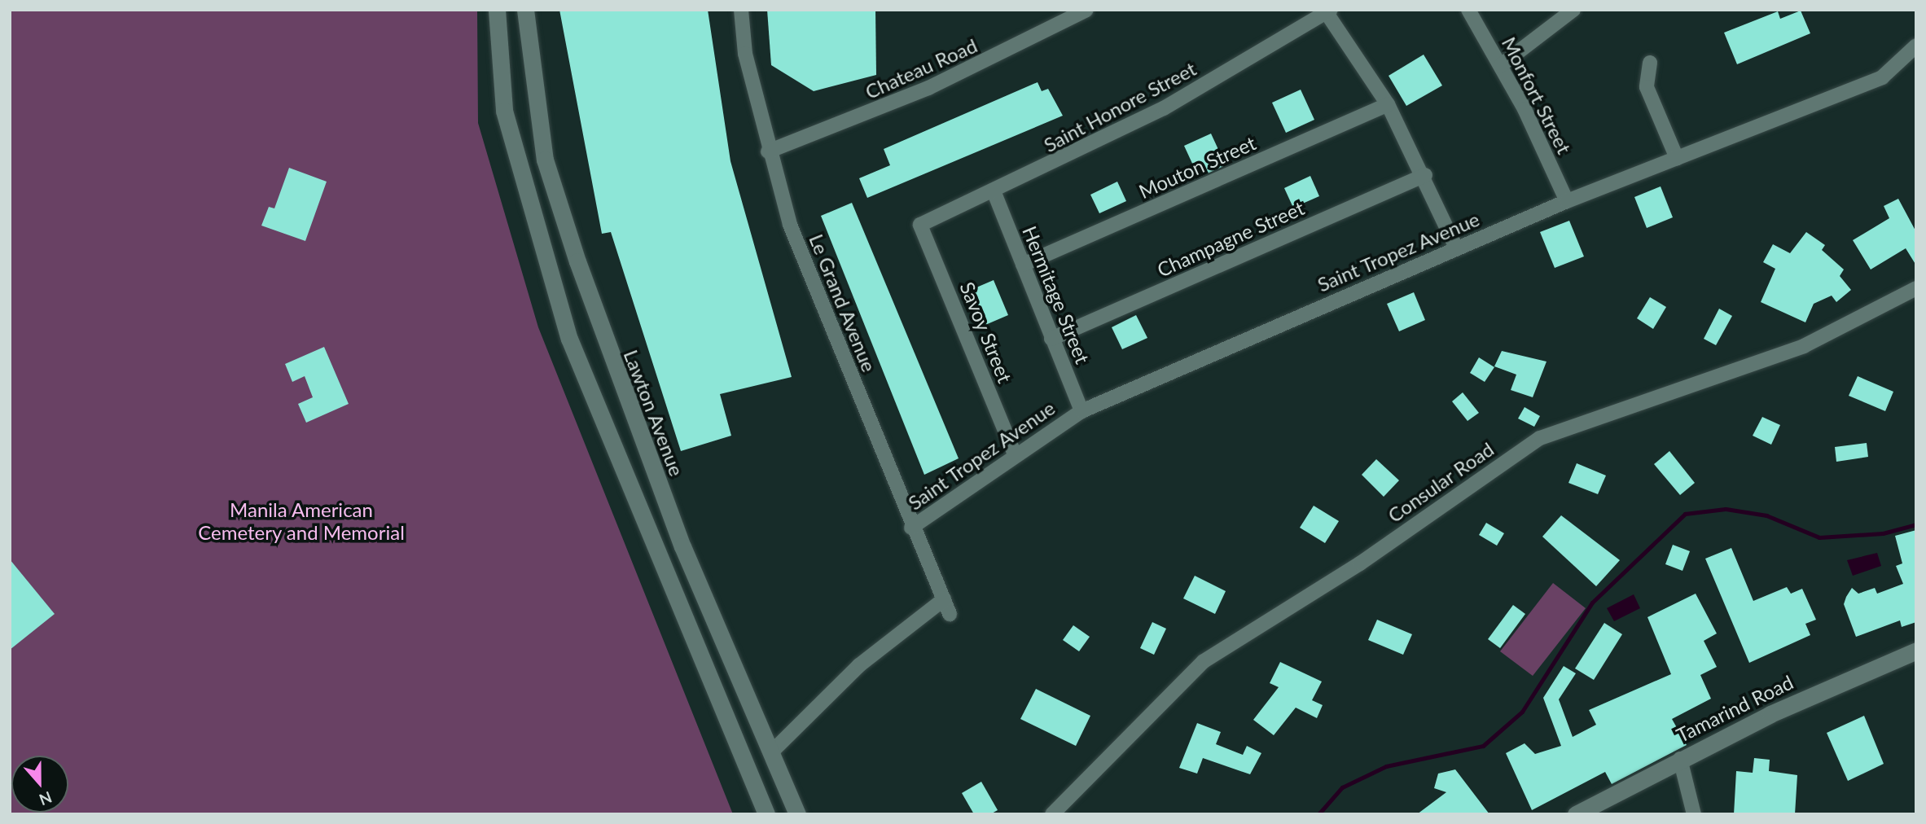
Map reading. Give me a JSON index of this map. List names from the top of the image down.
{
  "streets": {
    "main road": ["Lawton Avenue", "Tamarind Road"],
    "street": [
      "Chateau Road",
      "Monfort Street",
      "Saint Honore Street",
      "Mouton Street",
      "Champagne Street",
      "Saint Tropez Avenue",
      "Hermitage Street",
      "Le Grand Avenue",
      "Savoy Street",
      "Consular Road"
    ]
  },
  "crossings": [
    ["Chateau Road", "Le Grand Avenue"],
    ["Monfort Street", "Saint Tropez Avenue"],
    ["Saint Honore Street", "Hermitage Street"],
    ["Saint Honore Street", "Savoy Street"],
    ["Mouton Street", "Hermitage Street"],
    ["Champagne Street", "Hermitage Street"],
    ["Saint Tropez Avenue", "Hermitage Street"],
    ["Saint Tropez Avenue", "Le Grand Avenue"],
    ["Saint Tropez Avenue", "Savoy Street"]
  ],
  "parks": ["Manila American Cemetery and Memorial"],
  "north": "bottom"
}
